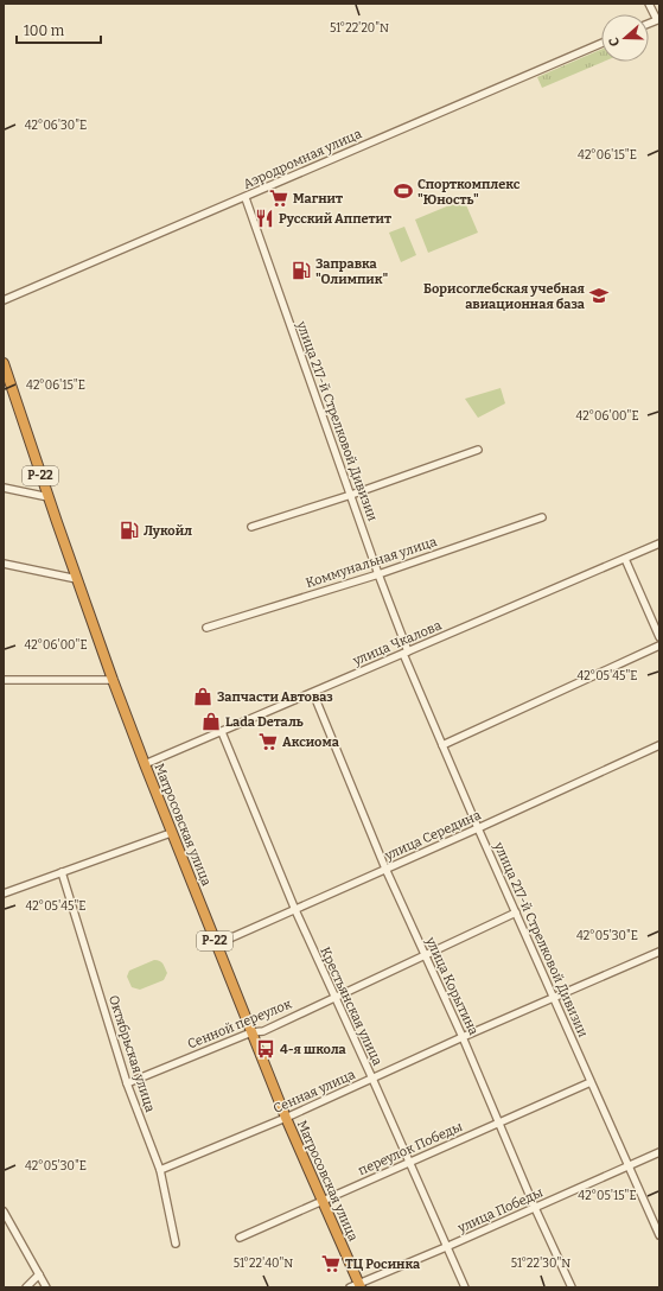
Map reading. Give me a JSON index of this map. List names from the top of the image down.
{
  "streets": {
    "highway": ["Р-22", "Матросовская улица"],
    "street": [
      "Аэродромная улица",
      "улица 217-й Стрелковой Дивизии",
      "Коммунальная улица",
      "улица Чкалова",
      "улица Середина",
      "улица Корытина",
      "Крестьянская улица",
      "Сенной переулок",
      "Октябрьская улица",
      "Сенная улица",
      "переулок Победы",
      "улица Победы"
    ]
  },
  "crossings": [
    ["Аэродромная улица", "улица 217-й Стрелковой Дивизии"],
    ["улица 217-й Стрелковой Дивизии", "Коммунальная улица"],
    ["улица 217-й Стрелковой Дивизии", "улица Чкалова"],
    ["улица 217-й Стрелковой Дивизии", "улица Середина"],
    ["улица 217-й Стрелковой Дивизии", "Сенной переулок"],
    ["улица 217-й Стрелковой Дивизии", "Сенная улица"],
    ["улица 217-й Стрелковой Дивизии", "переулок Победы"],
    ["улица 217-й Стрелковой Дивизии", "улица Победы"],
    ["улица Чкалова", "Матросовская улица"],
    ["улица Чкалова", "улица Корытина"],
    ["улица Чкалова", "Крестьянская улица"],
    ["Матросовская улица", "улица Середина"],
    ["Матросовская улица", "Сенной переулок"],
    ["Матросовская улица", "Сенная улица"],
    ["Матросовская улица", "переулок Победы"],
    ["Матросовская улица", "улица Победы"],
    ["улица Середина", "улица Корытина"],
    ["улица Середина", "Крестьянская улица"],
    ["улица Корытина", "Сенной переулок"],
    ["улица Корытина", "Сенная улица"],
    ["улица Корытина", "переулок Победы"],
    ["улица Корытина", "улица Победы"],
    ["Крестьянская улица", "Сенной переулок"],
    ["Крестьянская улица", "Сенная улица"],
    ["Крестьянская улица", "переулок Победы"],
    ["Крестьянская улица", "улица Победы"],
    ["Сенной переулок", "Октябрьская улица"],
    ["Октябрьская улица", "Сенная улица"]
  ],
  "places": {
    "sports": ["Спорткомплекс \"Юность\""],
    "supermarket": ["Магнит", "Аксиома", "ТЦ Росинка"],
    "restaurant": ["Русский Аппетит"],
    "fuel station": ["Заправка \"Олимпик\"", "Лукойл"],
    "school or university": ["Борисоглебская учебная авиационная база"],
    "shop": ["Запчасти Автоваз", "Lada Dеталь"],
    "bus stop": ["4-я школа"]
  },
  "scale_bar": "100 m",
  "north": "left",
  "coordinates": [
    "51°22'20\"N",
    "42°06'30\"E",
    "42°06'15\"E",
    "42°06'00\"E",
    "42°05'45\"E",
    "42°05'30\"E",
    "42°05'15\"E",
    "51°22'40\"N",
    "51°22'30\"N"
  ]
}
